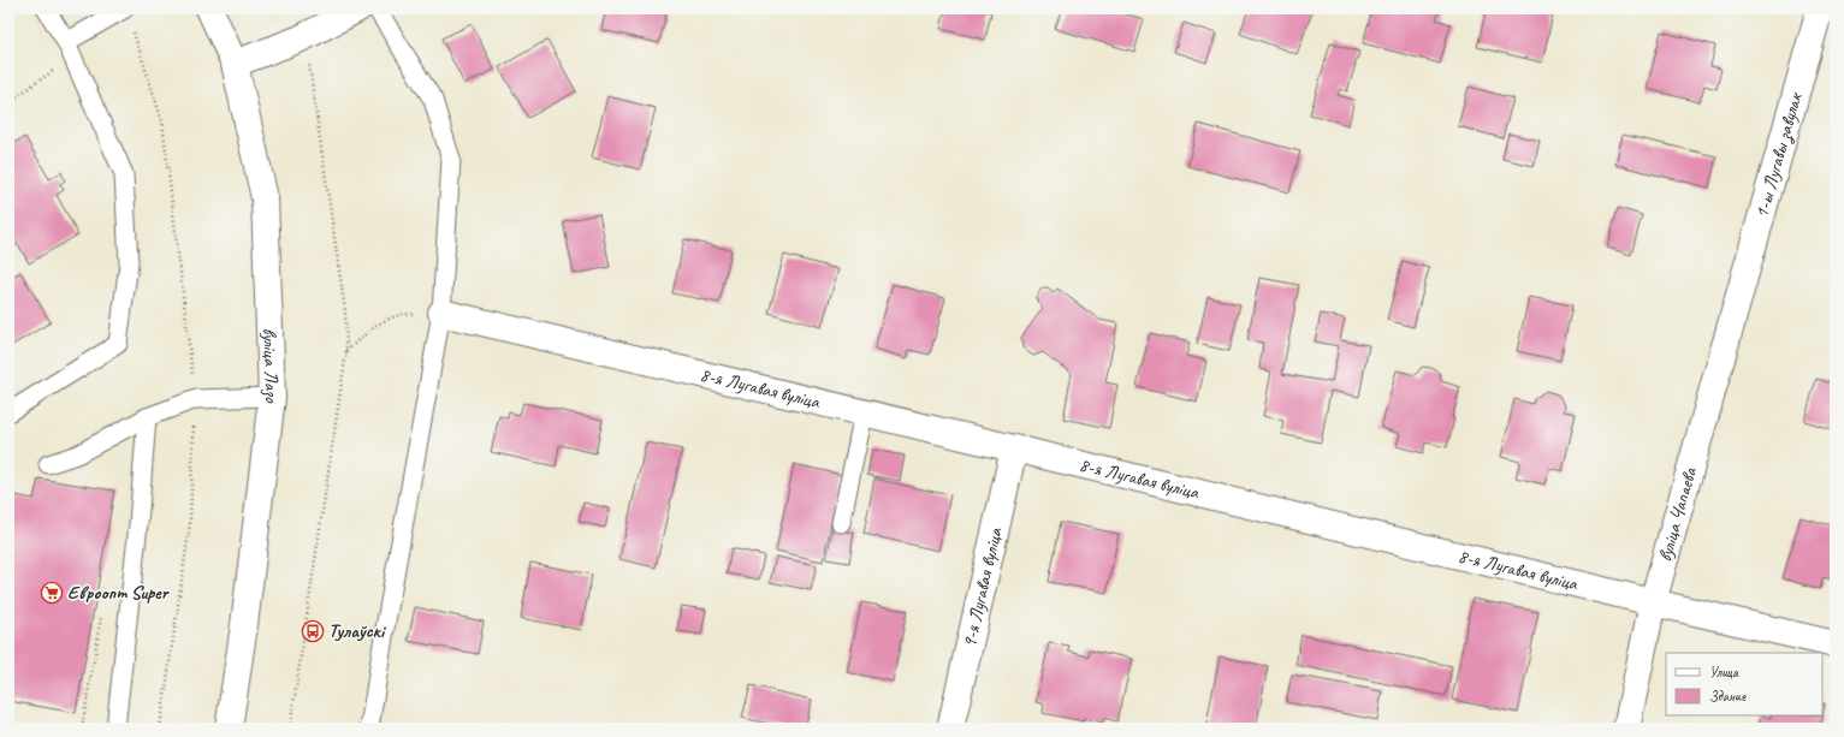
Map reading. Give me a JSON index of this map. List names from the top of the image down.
{
  "streets": {
    "street": [
      "1-ы Лугавы завулак",
      "вуліца Лазо",
      "8-я Лугавая вуліца",
      "вуліца Чапаева",
      "9-я Лугавая вуліца"
    ]
  },
  "crossings": [
    ["1-ы Лугавы завулак", "вуліца Чапаева"],
    ["8-я Лугавая вуліца", "вуліца Чапаева"],
    ["8-я Лугавая вуліца", "9-я Лугавая вуліца"]
  ],
  "places": {
    "supermarket": ["Евроопт Super"],
    "bus stop": ["Тулаўскі"]
  },
  "legend": ["Улица", "Здание"]
}
